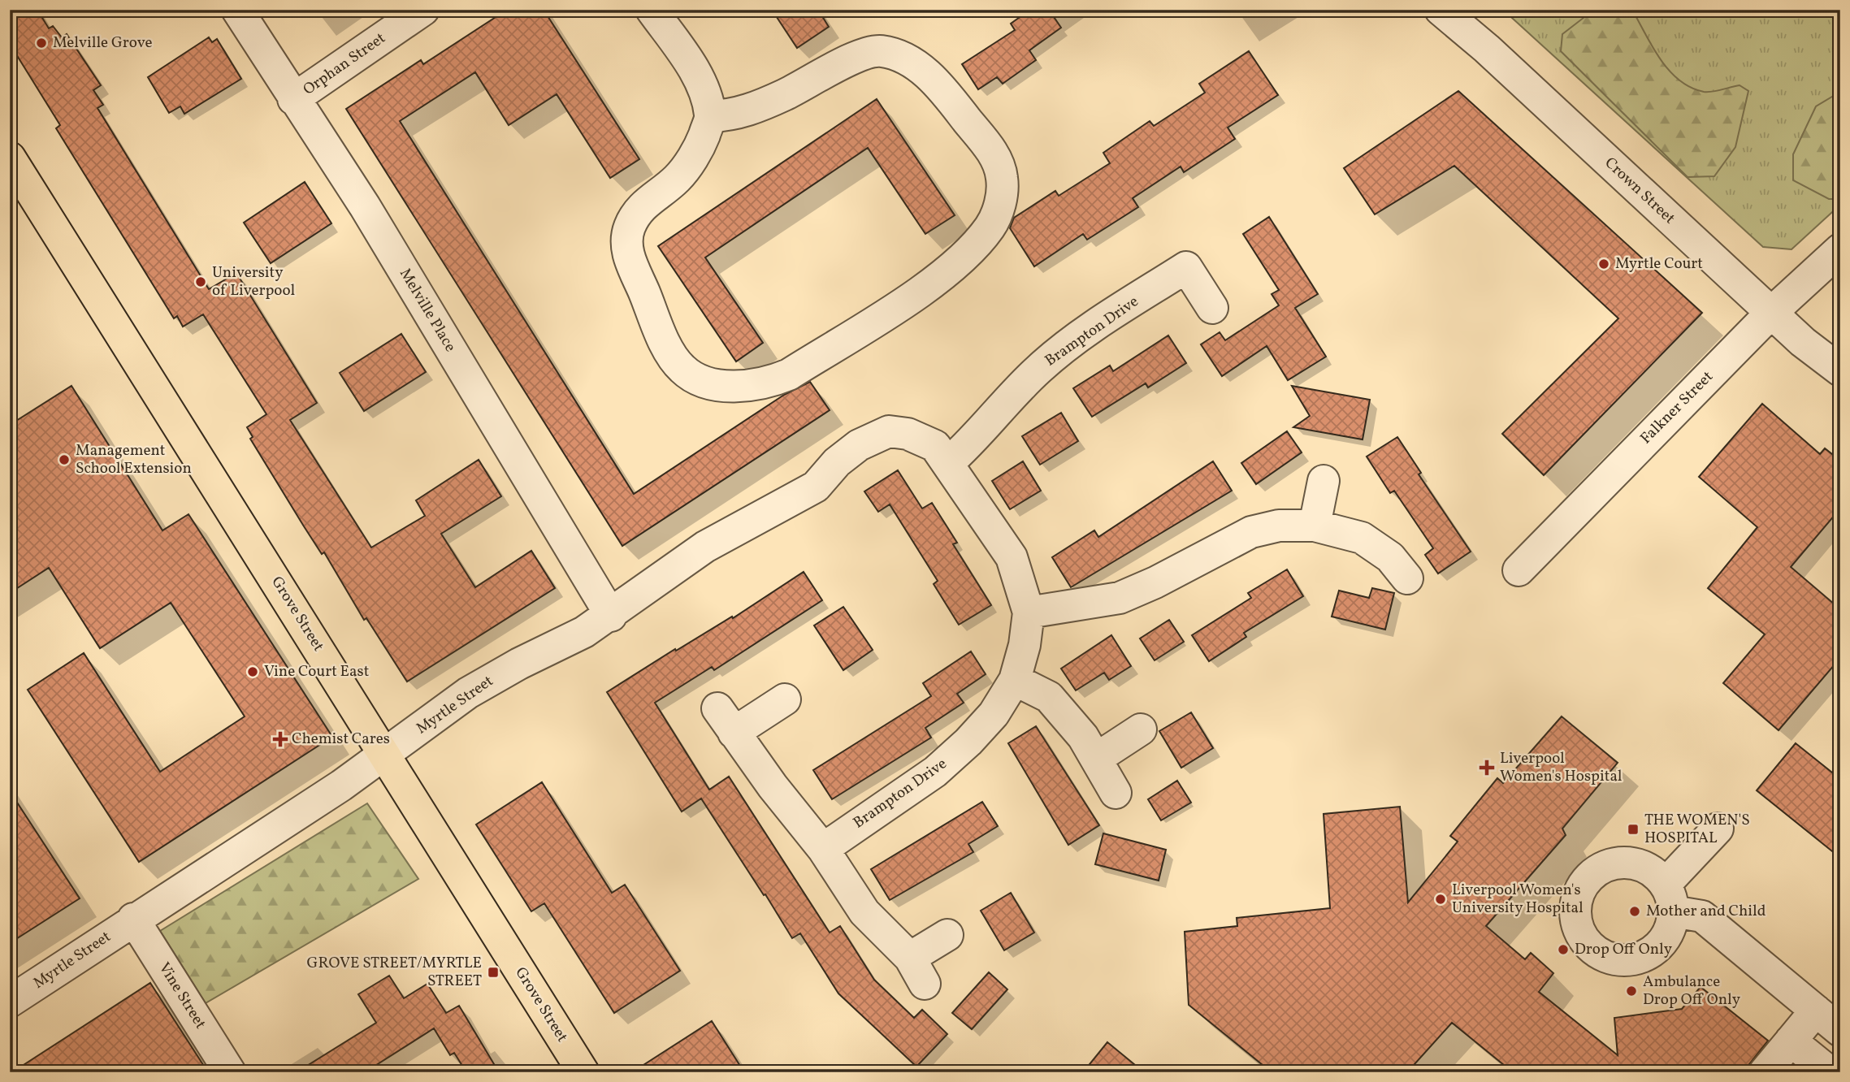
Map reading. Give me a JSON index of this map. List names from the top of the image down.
{
  "streets": {
    "main road": ["Grove Street"],
    "street": [
      "Orphan Street",
      "Crown Street",
      "Melville Place",
      "Brampton Drive",
      "Falkner Street",
      "Myrtle Street",
      "Vine Street"
    ]
  },
  "crossings": [
    ["Orphan Street", "Melville Place"],
    ["Crown Street", "Falkner Street"],
    ["Melville Place", "Myrtle Street"],
    ["Brampton Drive", "Myrtle Street"],
    ["Grove Street", "Myrtle Street"],
    ["Myrtle Street", "Vine Street"]
  ],
  "places": {
    "other": [
      "Melville Grove",
      "Myrtle Court",
      "University of Liverpool",
      "Management School Extension",
      "Vine Court East",
      "Liverpool Women's University Hospital",
      "Mother and Child",
      "Drop Off Only",
      "Ambulance Drop Off Only"
    ],
    "health": ["Chemist Cares", "Liverpool Women's Hospital"],
    "transit": ["THE WOMEN'S HOSPITAL", "GROVE STREET/MYRTLE STREET"]
  }
}
